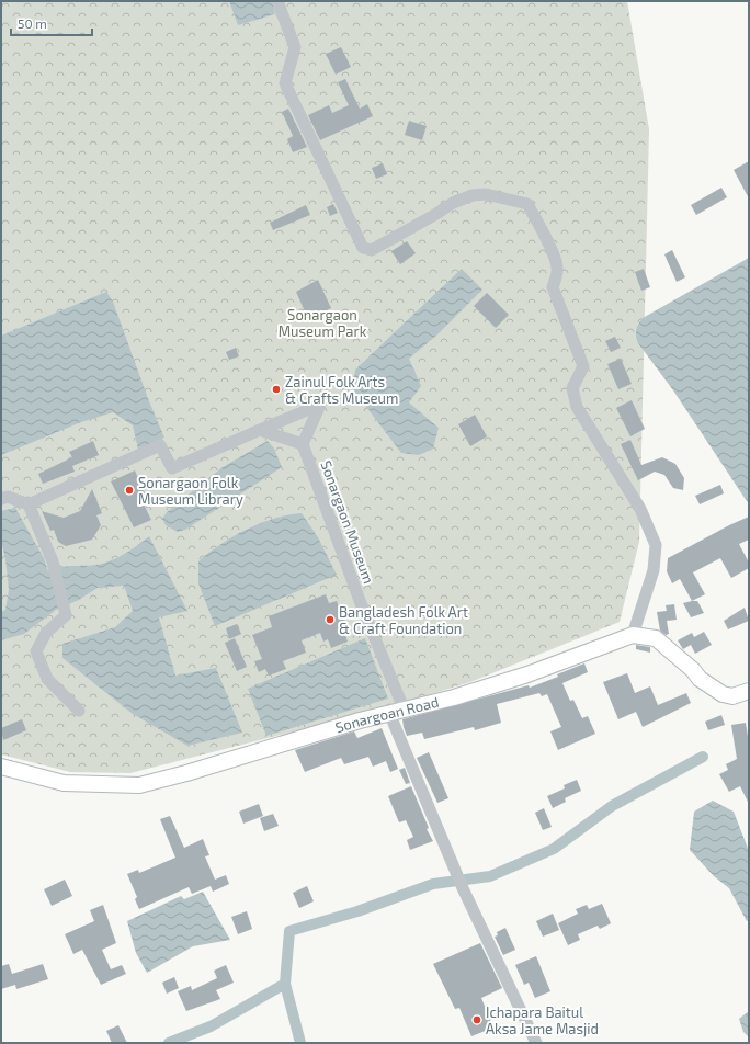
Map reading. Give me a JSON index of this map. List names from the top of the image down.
{
  "streets": {
    "main road": ["Sonargoan Road"],
    "street": ["Sonargaon Museum"]
  },
  "crossings": [
    ["Sonargaon Museum", "Sonargoan Road"]
  ],
  "parks": ["Sonargaon Museum Park"],
  "places": [
    "Zainul Folk Arts & Crafts Museum",
    "Sonargaon Folk Museum Library",
    "Bangladesh Folk Art & Craft Foundation",
    "Ichapara Baitul Aksa Jame Masjid"
  ],
  "scale_bar": "50 m"
}
